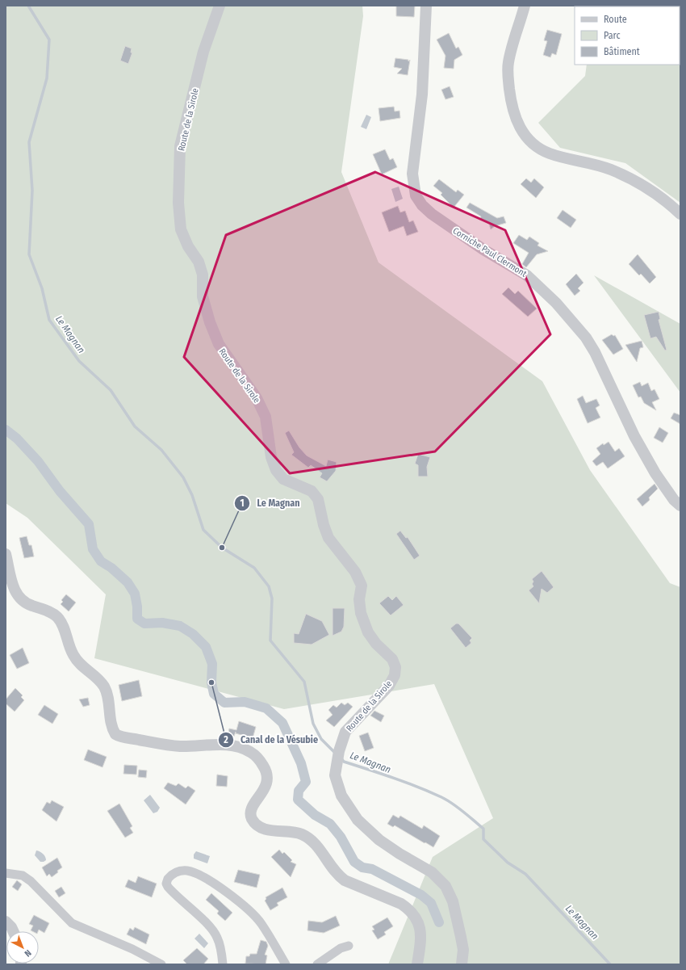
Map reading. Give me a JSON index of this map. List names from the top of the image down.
{
  "streets": {
    "street": ["Route de la Sirole", "Corniche Paul Clermont"]
  },
  "water": ["Le Magnan"],
  "places": ["Le Magnan", "Canal de la Vésubie"],
  "legend": ["Route", "Parc", "Bâtiment"],
  "north": "bottom right"
}
